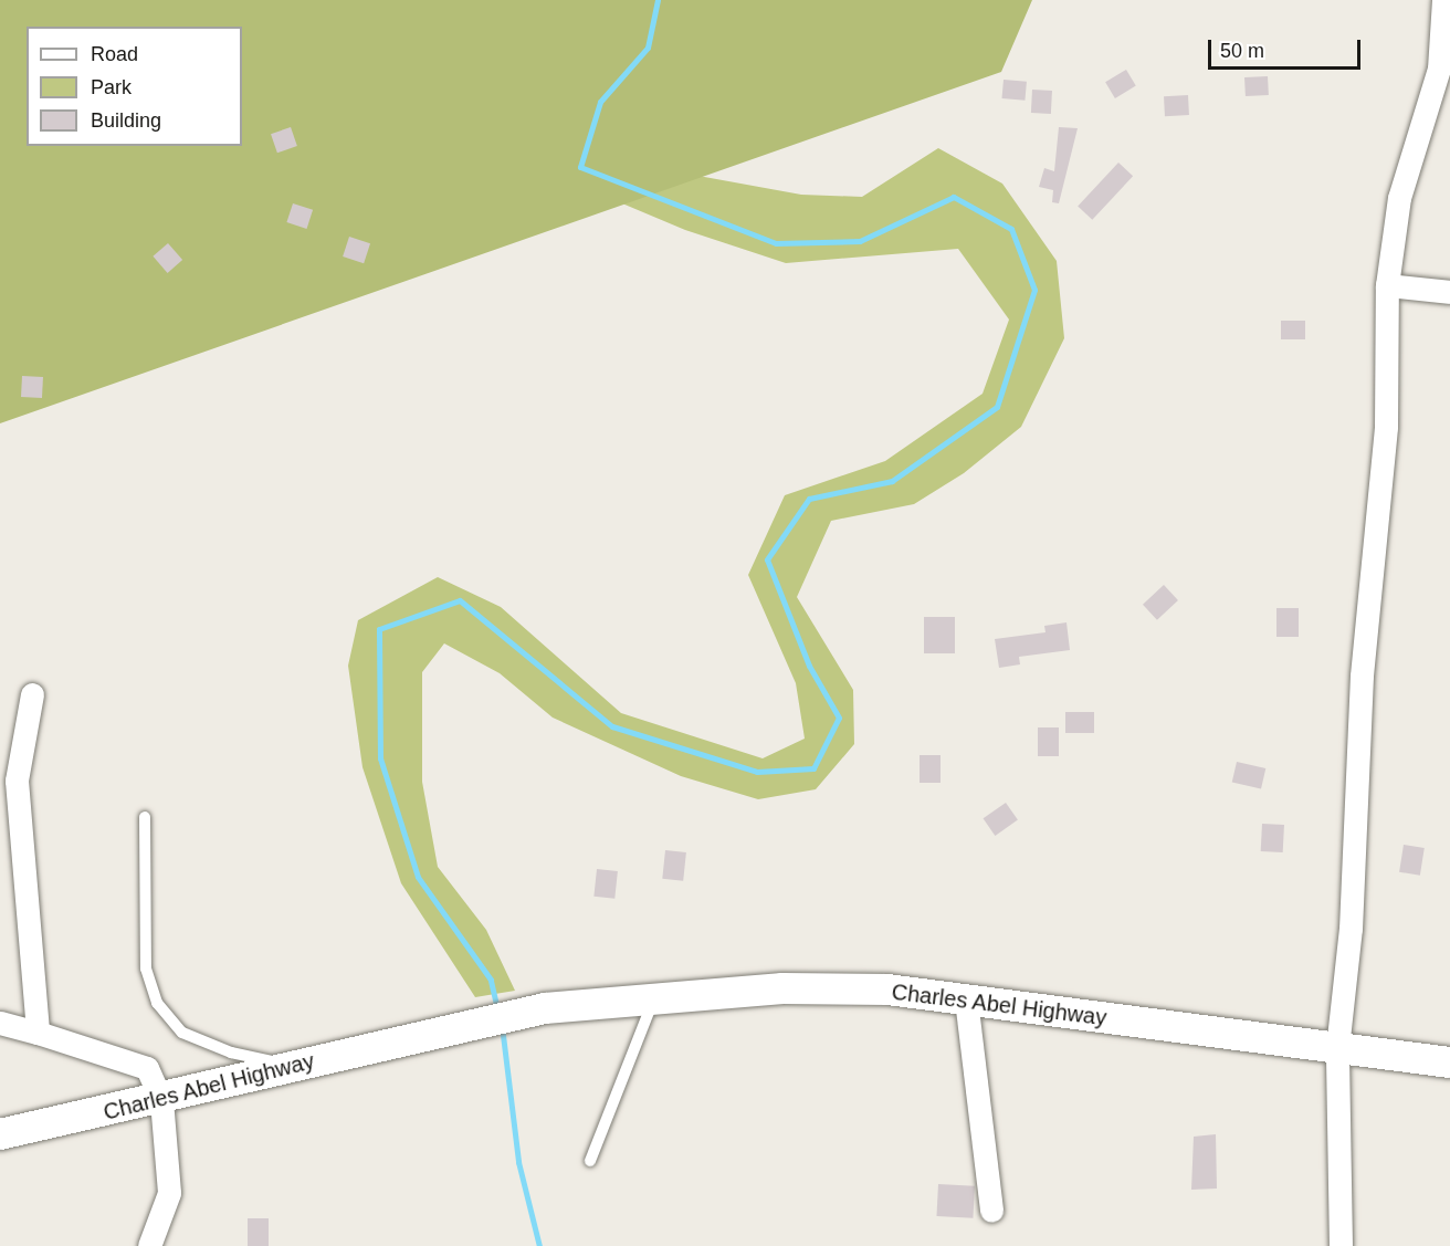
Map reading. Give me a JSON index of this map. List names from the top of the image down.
{
  "streets": {
    "main road": ["Charles Abel Highway"]
  },
  "legend": ["Road", "Park", "Building"],
  "scale_bar": "50 m"
}
